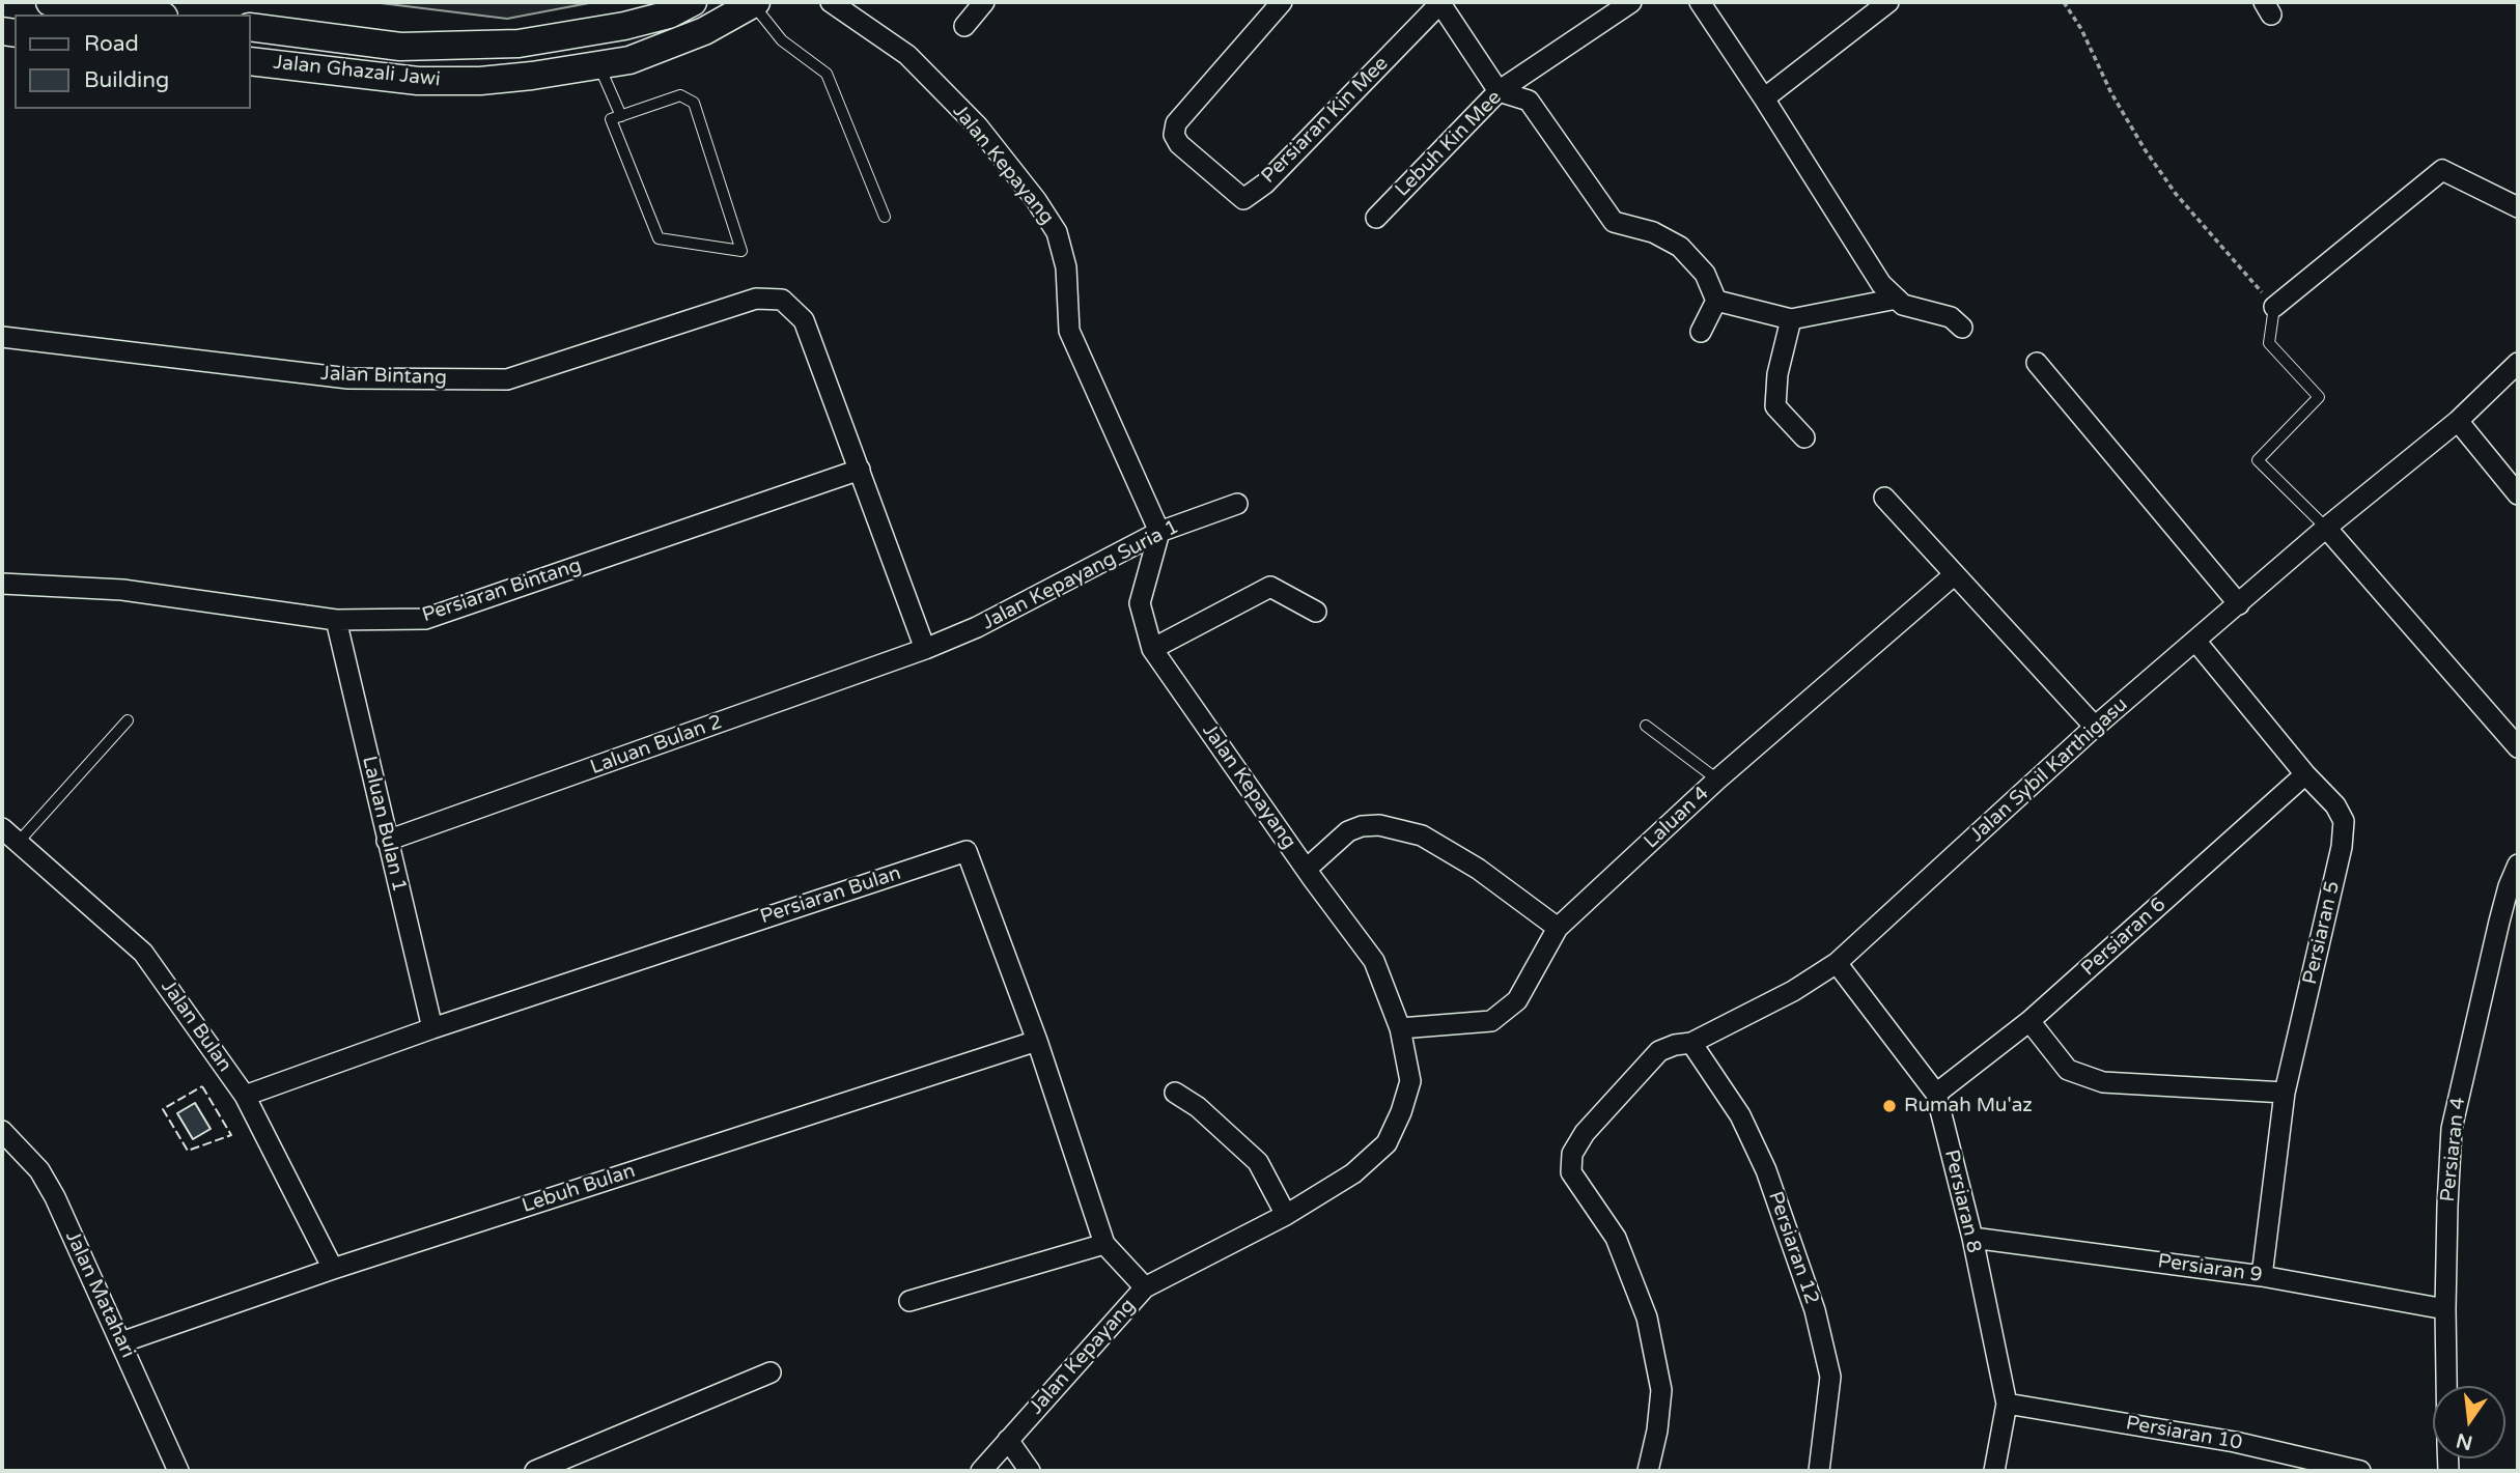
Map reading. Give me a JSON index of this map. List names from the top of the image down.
{
  "streets": {
    "main road": ["Jalan Ghazali Jawi"],
    "street": [
      "Persiaran Kin Mee",
      "Lebuh Kin Mee",
      "Jalan Kepayang",
      "Jalan Bintang",
      "Jalan Kepayang Suria 1",
      "Persiaran Bintang",
      "Laluan Bulan 2",
      "Jalan Sybil Karthigasu",
      "Laluan 4",
      "Laluan Bulan 1",
      "Persiaran Bulan",
      "Persiaran 5",
      "Persiaran 6",
      "Jalan Bulan",
      "Persiaran 4",
      "Lebuh Bulan",
      "Persiaran 8",
      "Persiaran 12",
      "Persiaran 9",
      "Jalan Matahari",
      "Persiaran 10"
    ]
  },
  "crossings": [
    ["Jalan Kepayang", "Jalan Kepayang Suria 1"],
    ["Jalan Kepayang", "Laluan 4"],
    ["Jalan Kepayang", "Persiaran Bulan"],
    ["Jalan Bintang", "Persiaran Bintang"],
    ["Jalan Kepayang Suria 1", "Laluan Bulan 2"],
    ["Persiaran Bintang", "Laluan Bulan 1"],
    ["Laluan Bulan 2", "Laluan Bulan 1"],
    ["Jalan Sybil Karthigasu", "Persiaran 5"],
    ["Jalan Sybil Karthigasu", "Persiaran 8"],
    ["Jalan Sybil Karthigasu", "Persiaran 12"],
    ["Laluan Bulan 1", "Persiaran Bulan"],
    ["Persiaran Bulan", "Jalan Bulan"],
    ["Persiaran Bulan", "Lebuh Bulan"],
    ["Persiaran 5", "Persiaran 6"],
    ["Persiaran 5", "Persiaran 9"],
    ["Persiaran 6", "Persiaran 8"],
    ["Jalan Bulan", "Lebuh Bulan"],
    ["Persiaran 4", "Persiaran 9"],
    ["Lebuh Bulan", "Jalan Matahari"],
    ["Persiaran 8", "Persiaran 9"],
    ["Persiaran 8", "Persiaran 10"]
  ],
  "places": ["Rumah Mu'az"],
  "legend": ["Road", "Building"],
  "north": "bottom"
}
